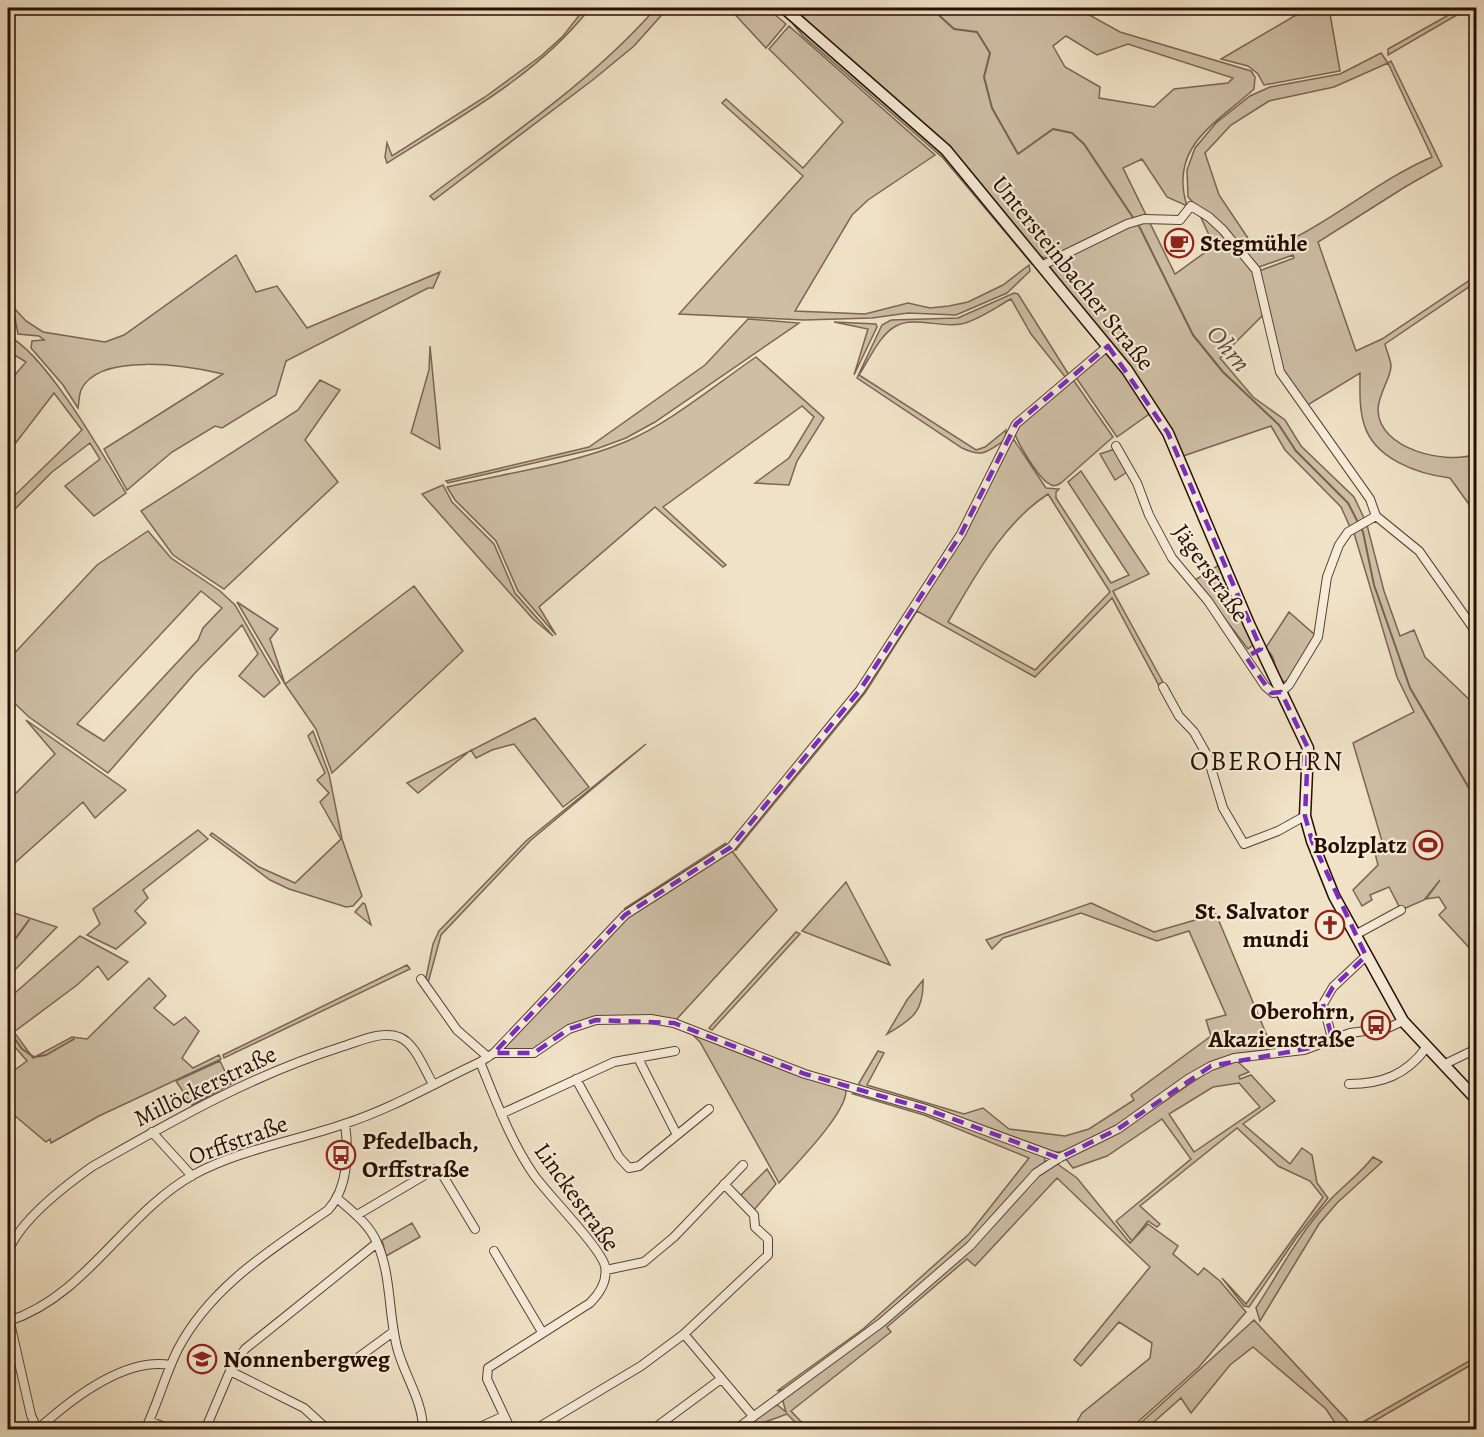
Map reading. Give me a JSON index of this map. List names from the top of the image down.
{
  "streets": {
    "main road": ["Untersteinbacher Straße"],
    "street": [
      "Jägerstraße",
      "Millöckerstraße",
      "Orffstraße",
      "Linckestraße"
    ]
  },
  "crossings": [
    ["Untersteinbacher Straße", "Jägerstraße"],
    ["Millöckerstraße", "Orffstraße"],
    ["Orffstraße", "Linckestraße"]
  ],
  "districts": ["OBEROHRN"],
  "water": ["Ohrn"],
  "places": {
    "cafe": ["Stegmühle"],
    "sports": ["Bolzplatz"],
    "church": ["St. Salvator mundi"],
    "bus stop": ["Oberohrn, Akazienstraße", "Pfedelbach, Orffstraße"],
    "school or university": ["Nonnenbergweg"]
  }
}
